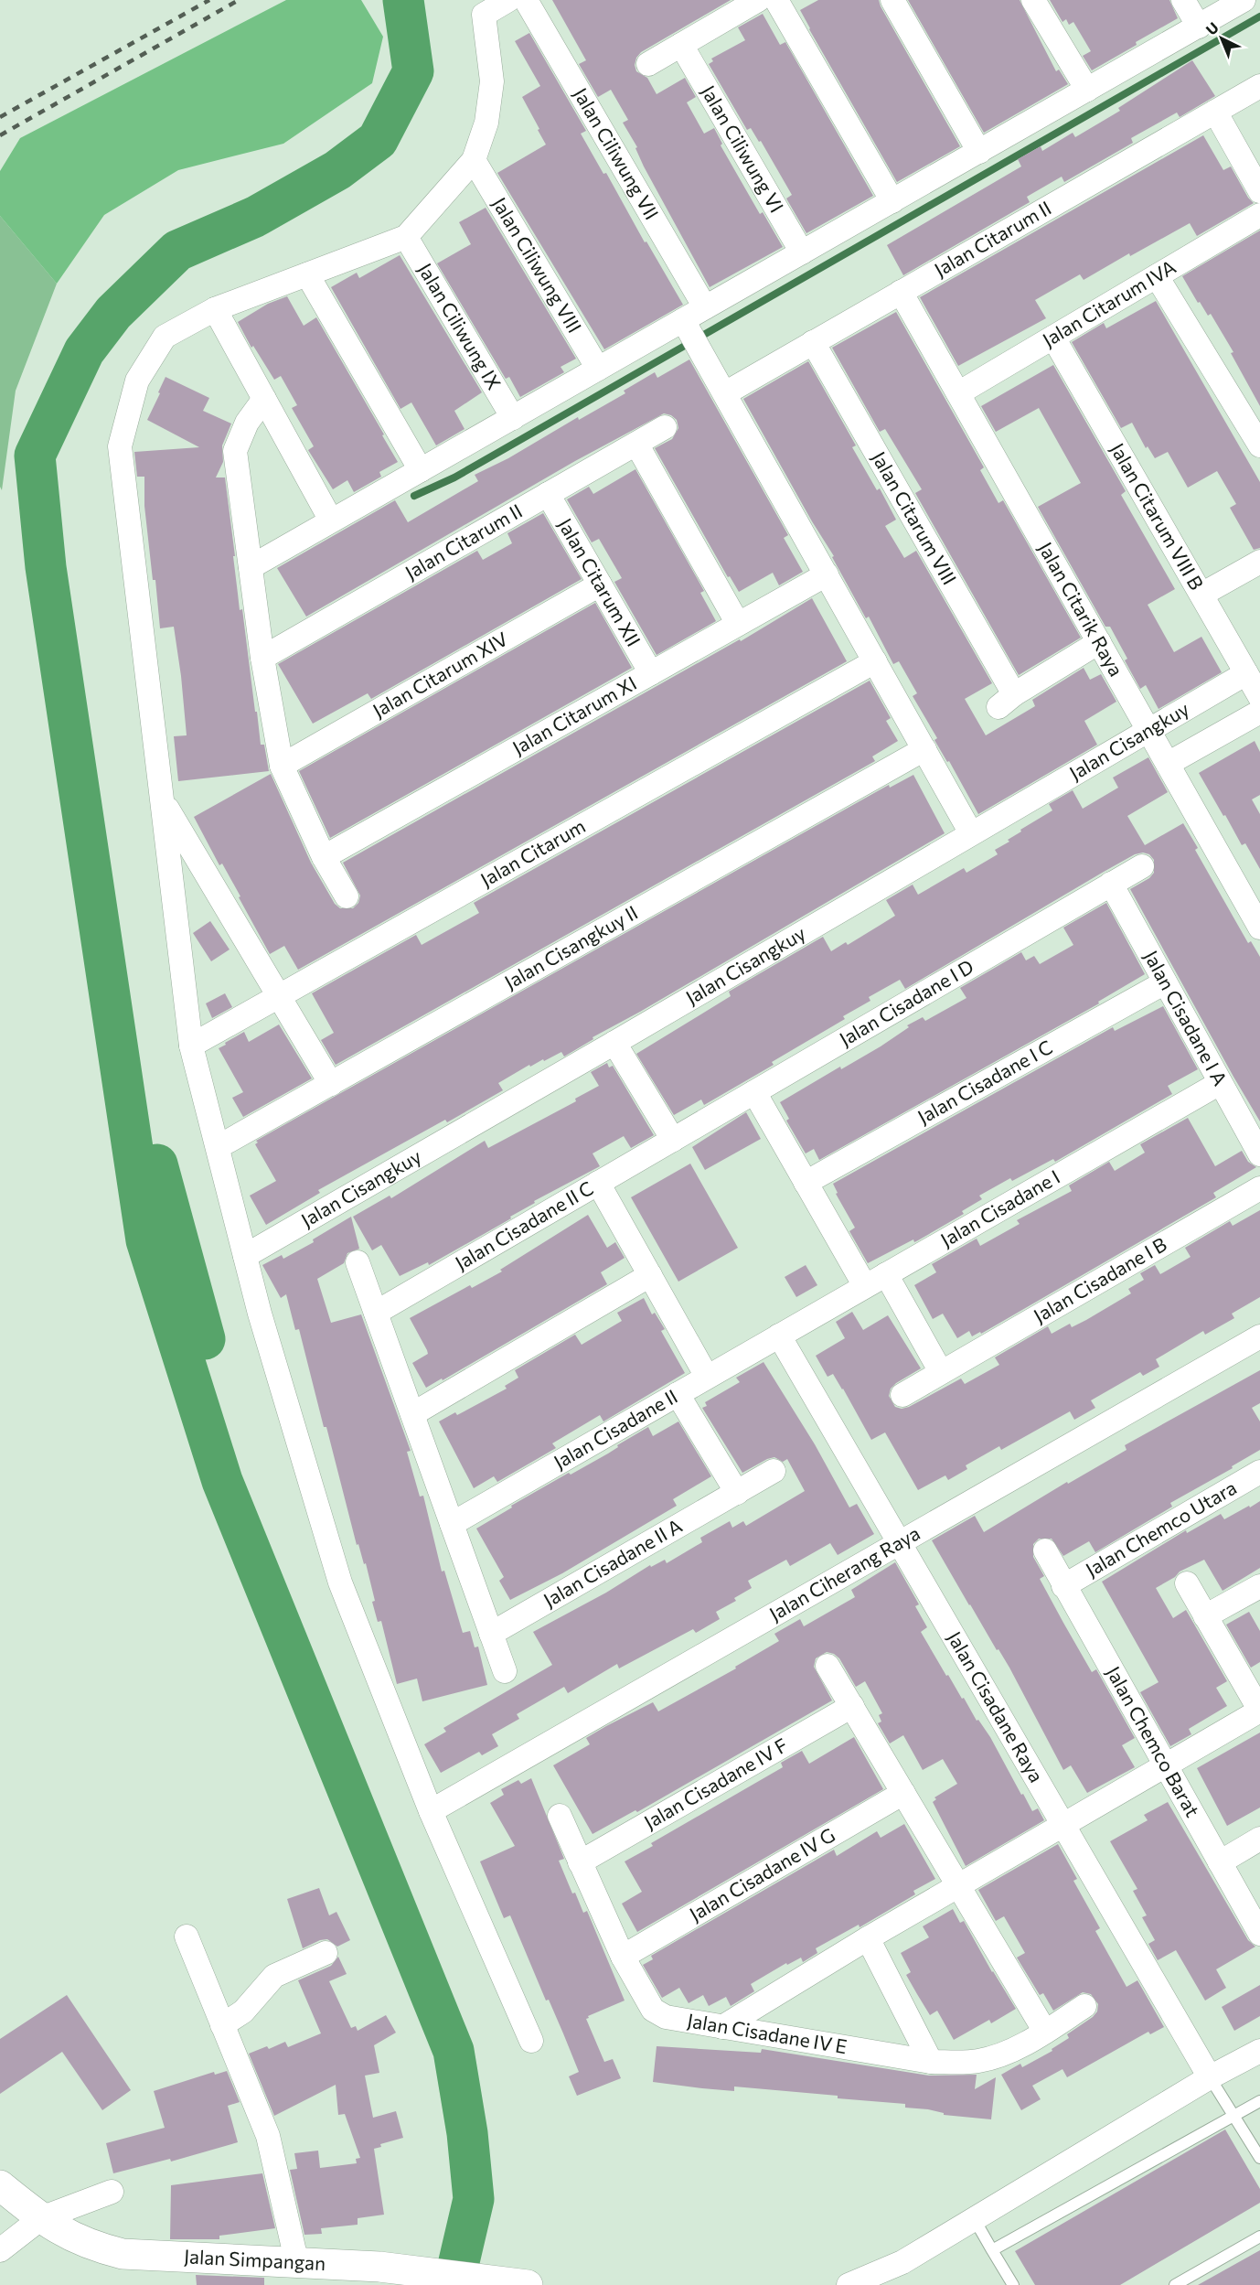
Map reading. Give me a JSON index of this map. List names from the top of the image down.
{
  "streets": {
    "street": [
      "Jalan Ciliwung VI",
      "Jalan Ciliwung VII",
      "Jalan Citarum II",
      "Jalan Ciliwung VIII",
      "Jalan Citarum IVA",
      "Jalan Ciliwung IX",
      "Jalan Citarum VIII B",
      "Jalan Citarum VIII",
      "Jalan Citarum XII",
      "Jalan Citarik Raya",
      "Jalan Citarum XIV",
      "Jalan Citarum XI",
      "Jalan Cisangkuy",
      "Jalan Citarum",
      "Jalan Cisangkuy II",
      "Jalan Cisadane I D",
      "Jalan Cisadane I A",
      "Jalan Cisadane I C",
      "Jalan Cisadane I",
      "Jalan Cisadane II C",
      "Jalan Cisadane I B",
      "Jalan Cisadane II",
      "Jalan Chemco Utara",
      "Jalan Cisadane II A",
      "Jalan Ciherang Raya",
      "Jalan Cisadane Raya",
      "Jalan Chemco Barat",
      "Jalan Cisadane IV F",
      "Jalan Cisadane IV G",
      "Jalan Cisadane IV E",
      "Jalan Simpangan"
    ]
  },
  "crossings": [
    ["Jalan Citarum II", "Jalan Citarum VIII"],
    ["Jalan Citarum II", "Jalan Citarum XII"],
    ["Jalan Citarum II", "Jalan Citarik Raya"],
    ["Jalan Citarum IVA", "Jalan Citarum VIII B"],
    ["Jalan Citarum IVA", "Jalan Citarik Raya"],
    ["Jalan Citarum VIII B", "Jalan Cisangkuy"],
    ["Jalan Citarum VIII", "Jalan Citarik Raya"],
    ["Jalan Citarum XII", "Jalan Citarum XIV"],
    ["Jalan Citarum XII", "Jalan Citarum XI"],
    ["Jalan Citarik Raya", "Jalan Cisangkuy"],
    ["Jalan Cisadane I D", "Jalan Cisadane I A"],
    ["Jalan Cisadane I D", "Jalan Cisadane II C"],
    ["Jalan Cisadane I A", "Jalan Cisadane I C"],
    ["Jalan Cisadane I A", "Jalan Cisadane I"],
    ["Jalan Cisadane I", "Jalan Cisadane II"],
    ["Jalan Cisadane I", "Jalan Cisadane Raya"],
    ["Jalan Cisadane II", "Jalan Cisadane Raya"],
    ["Jalan Chemco Utara", "Jalan Chemco Barat"],
    ["Jalan Ciherang Raya", "Jalan Cisadane Raya"],
    ["Jalan Cisadane IV F", "Jalan Cisadane IV E"],
    ["Jalan Cisadane IV G", "Jalan Cisadane IV E"]
  ],
  "north": "top left"
}
